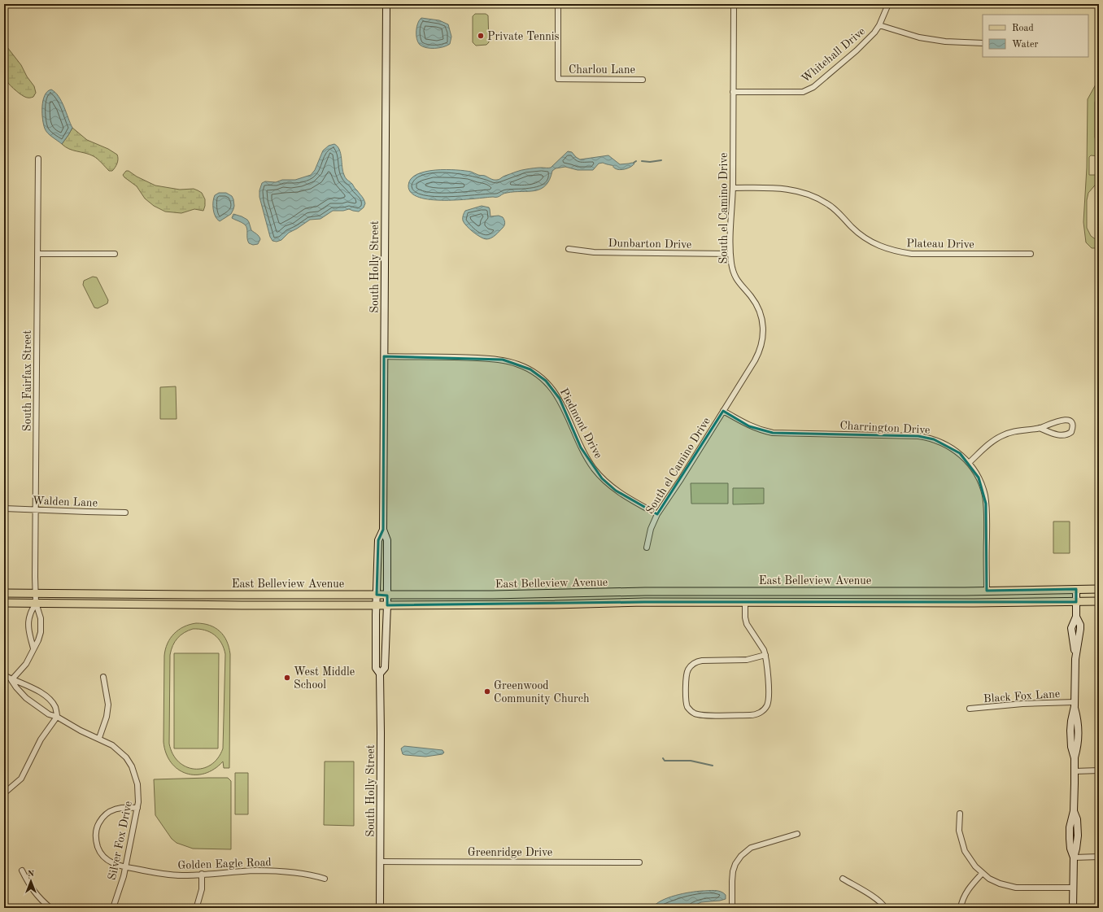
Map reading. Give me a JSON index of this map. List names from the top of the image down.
{
  "streets": {
    "main road": ["East Belleview Avenue"],
    "street": [
      "Whitehall Drive",
      "Charlou Lane",
      "South el Camino Drive",
      "Dunbarton Drive",
      "Plateau Drive",
      "South Holly Street",
      "South Fairfax Street",
      "Piedmont Drive",
      "Charrington Drive",
      "Walden Lane",
      "Black Fox Lane",
      "Silver Fox Drive",
      "Greenridge Drive",
      "Golden Eagle Road"
    ]
  },
  "crossings": [
    ["Whitehall Drive", "South el Camino Drive"],
    ["South el Camino Drive", "Dunbarton Drive"],
    ["South el Camino Drive", "Plateau Drive"],
    ["South el Camino Drive", "Piedmont Drive"],
    ["South el Camino Drive", "Charrington Drive"],
    ["South Holly Street", "Piedmont Drive"],
    ["South Holly Street", "East Belleview Avenue"],
    ["South Holly Street", "Greenridge Drive"],
    ["South Fairfax Street", "Walden Lane"],
    ["South Fairfax Street", "East Belleview Avenue"],
    ["Charrington Drive", "East Belleview Avenue"],
    ["Silver Fox Drive", "Golden Eagle Road"]
  ],
  "places": ["Private Tennis", "West Middle School", "Greenwood Community Church"],
  "legend": ["Road", "Water"],
  "north": "top"
}
